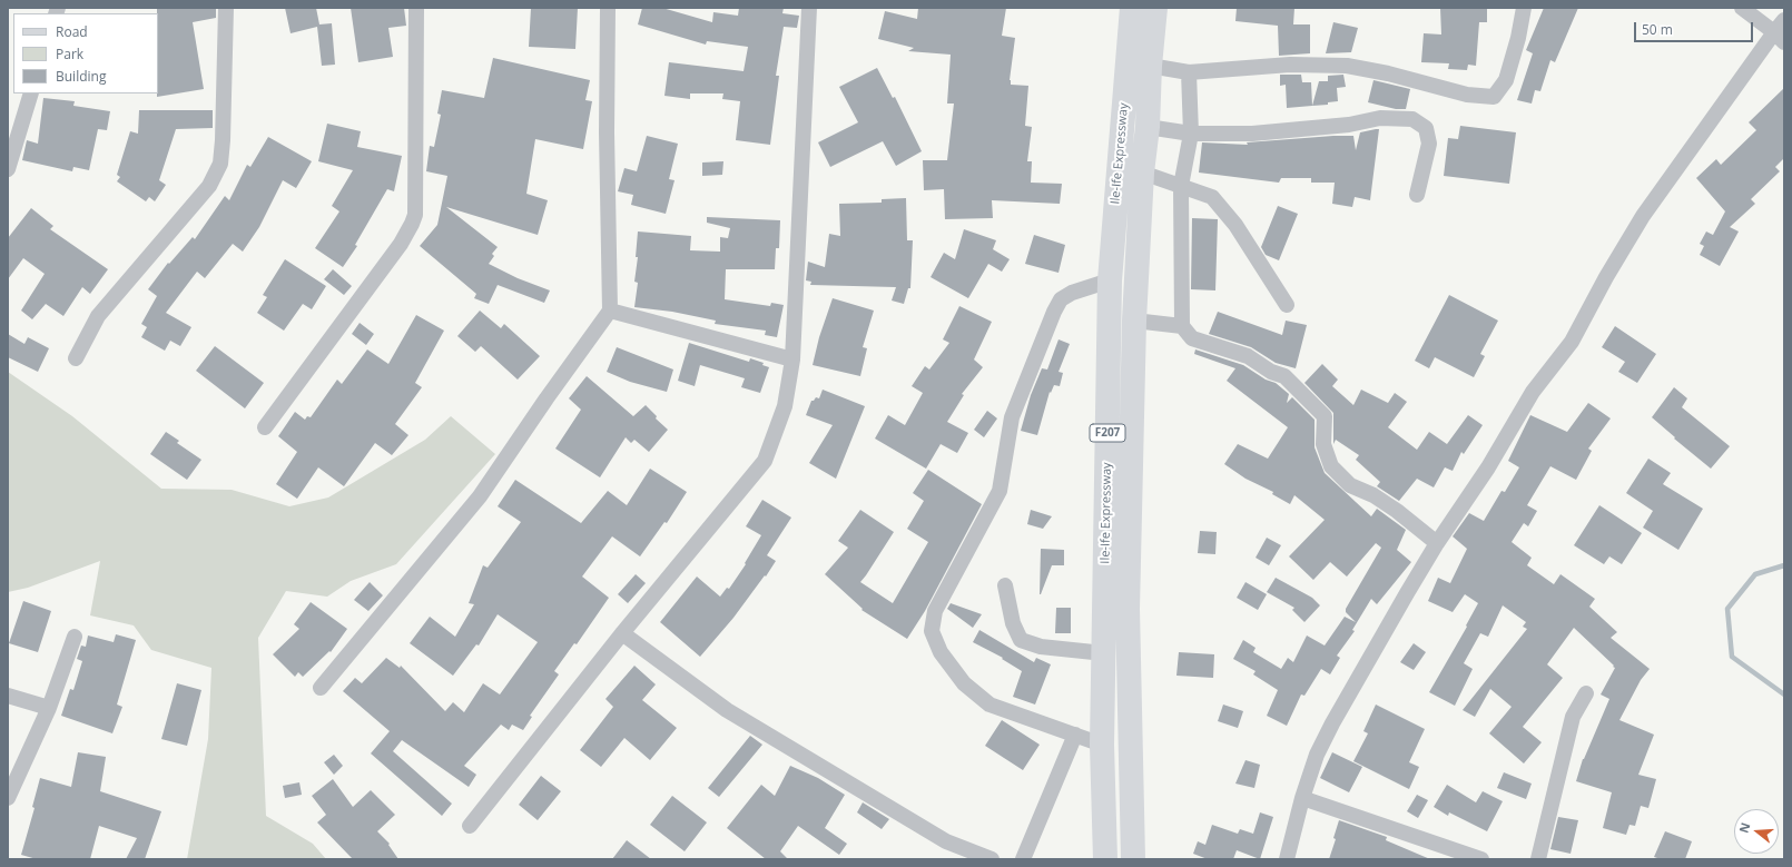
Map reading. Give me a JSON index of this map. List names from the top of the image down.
{
  "streets": {
    "main road": ["Ile-Ife Expressway", "F207"]
  },
  "legend": ["Road", "Park", "Building"],
  "scale_bar": "50 m",
  "north": "left"
}
